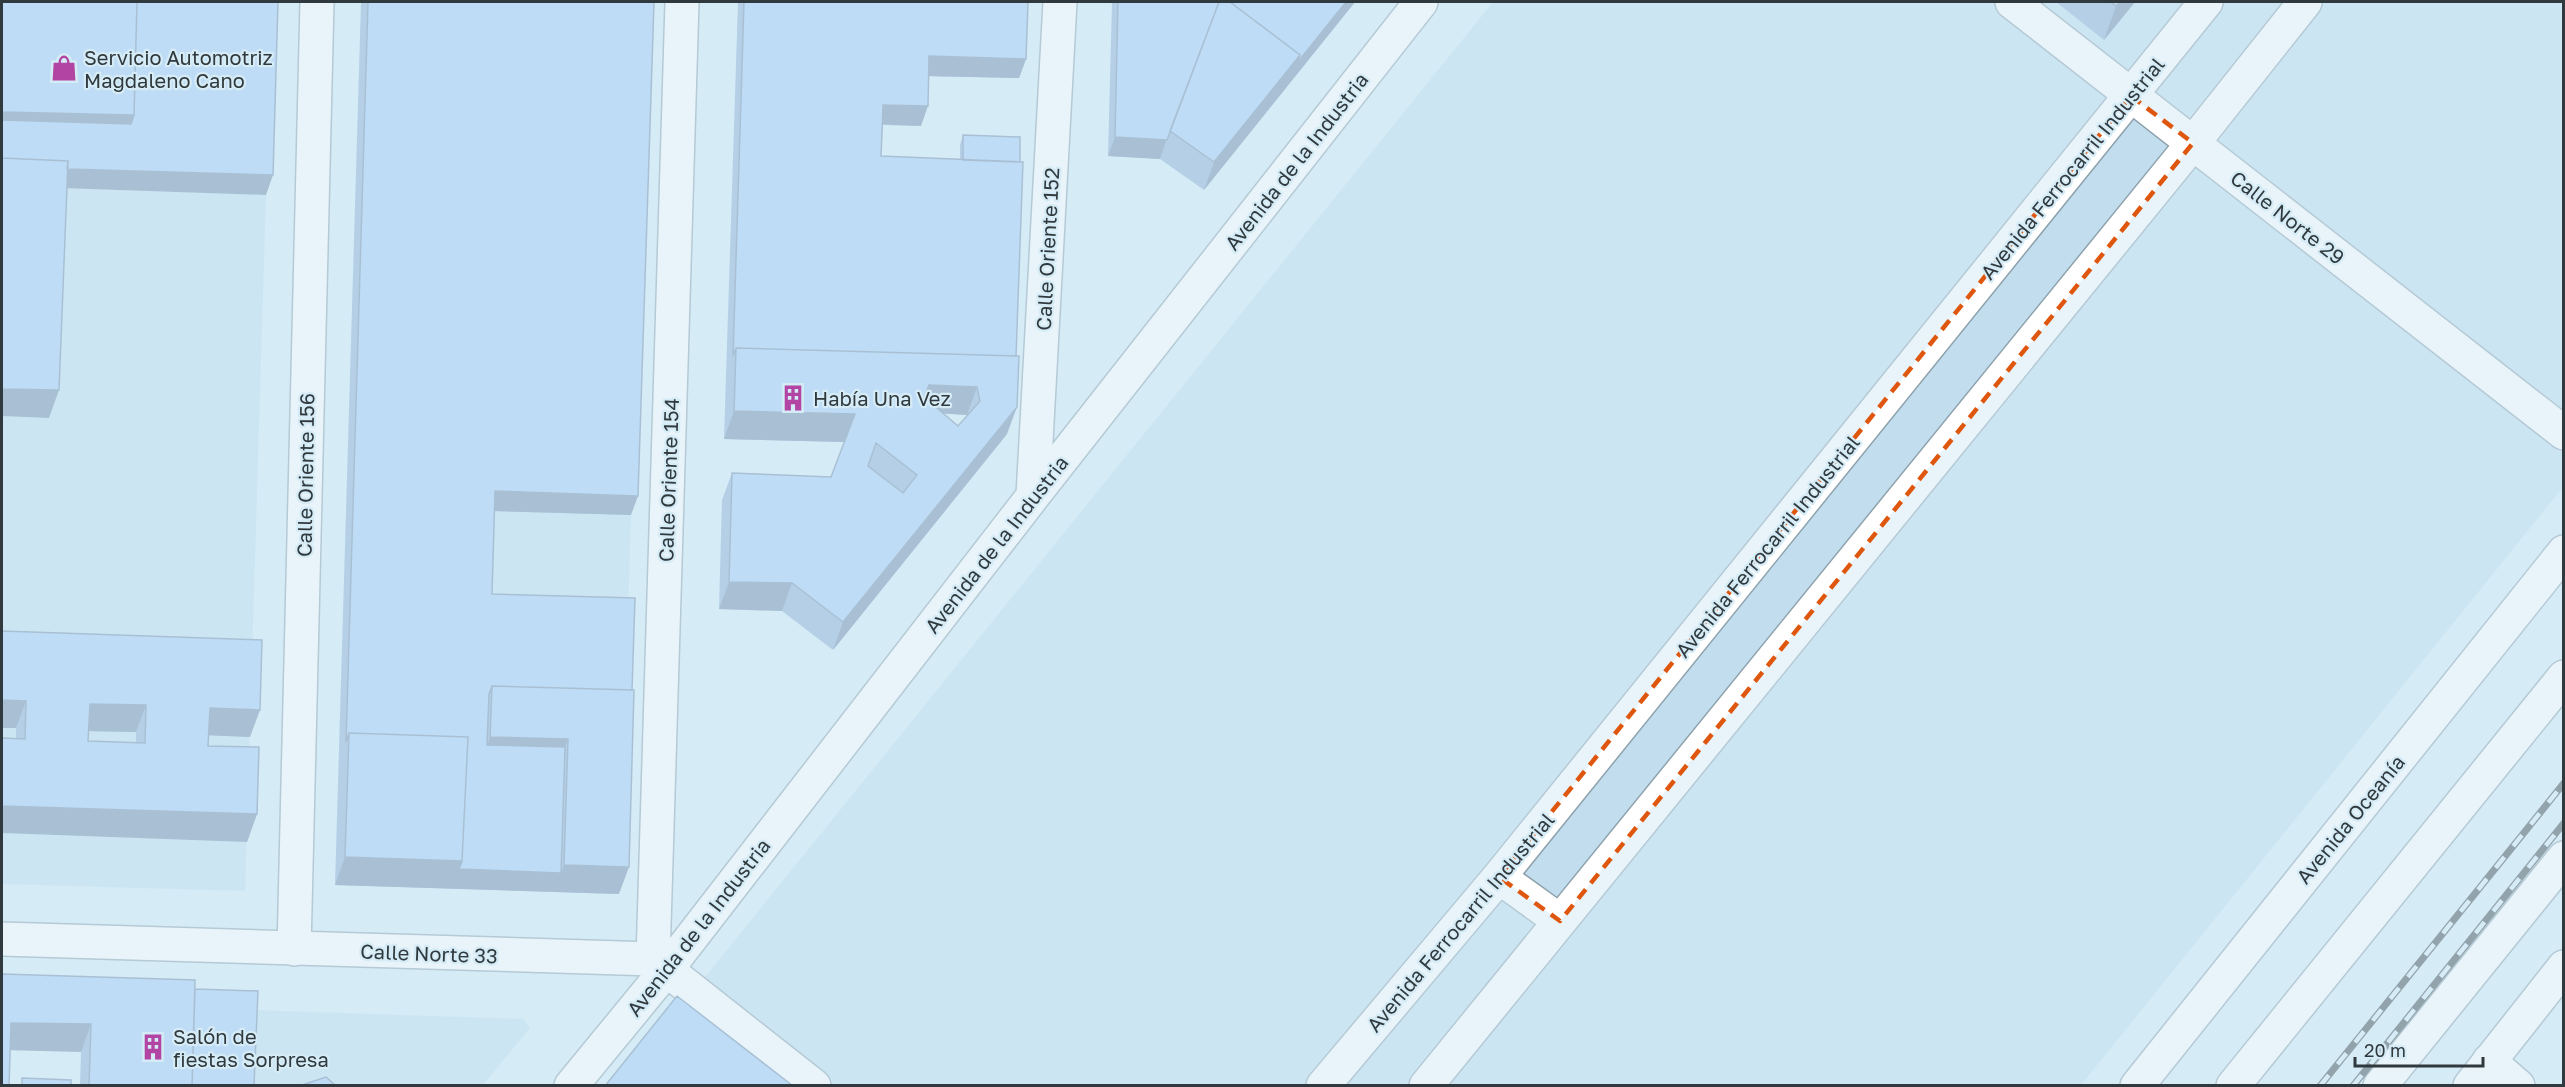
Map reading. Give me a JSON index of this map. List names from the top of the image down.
{
  "streets": {
    "main road": [
      "Avenida de la Industria",
      "Avenida Ferrocarril Industrial",
      "Calle Norte 29",
      "Calle Oriente 152",
      "Calle Oriente 156",
      "Calle Oriente 154",
      "Avenida Oceanía",
      "Calle Norte 33"
    ]
  },
  "crossings": [
    ["Avenida de la Industria", "Calle Oriente 152"],
    ["Avenida de la Industria", "Calle Oriente 154"],
    ["Avenida de la Industria", "Calle Norte 33"],
    ["Avenida Ferrocarril Industrial", "Calle Norte 29"],
    ["Calle Oriente 156", "Calle Norte 33"],
    ["Calle Oriente 154", "Calle Norte 33"]
  ],
  "places": {
    "shop": ["Servicio Automotriz Magdaleno Cano"],
    "building": ["Había Una Vez", "Salón de fiestas Sorpresa"]
  },
  "scale_bar": "20 m"
}
